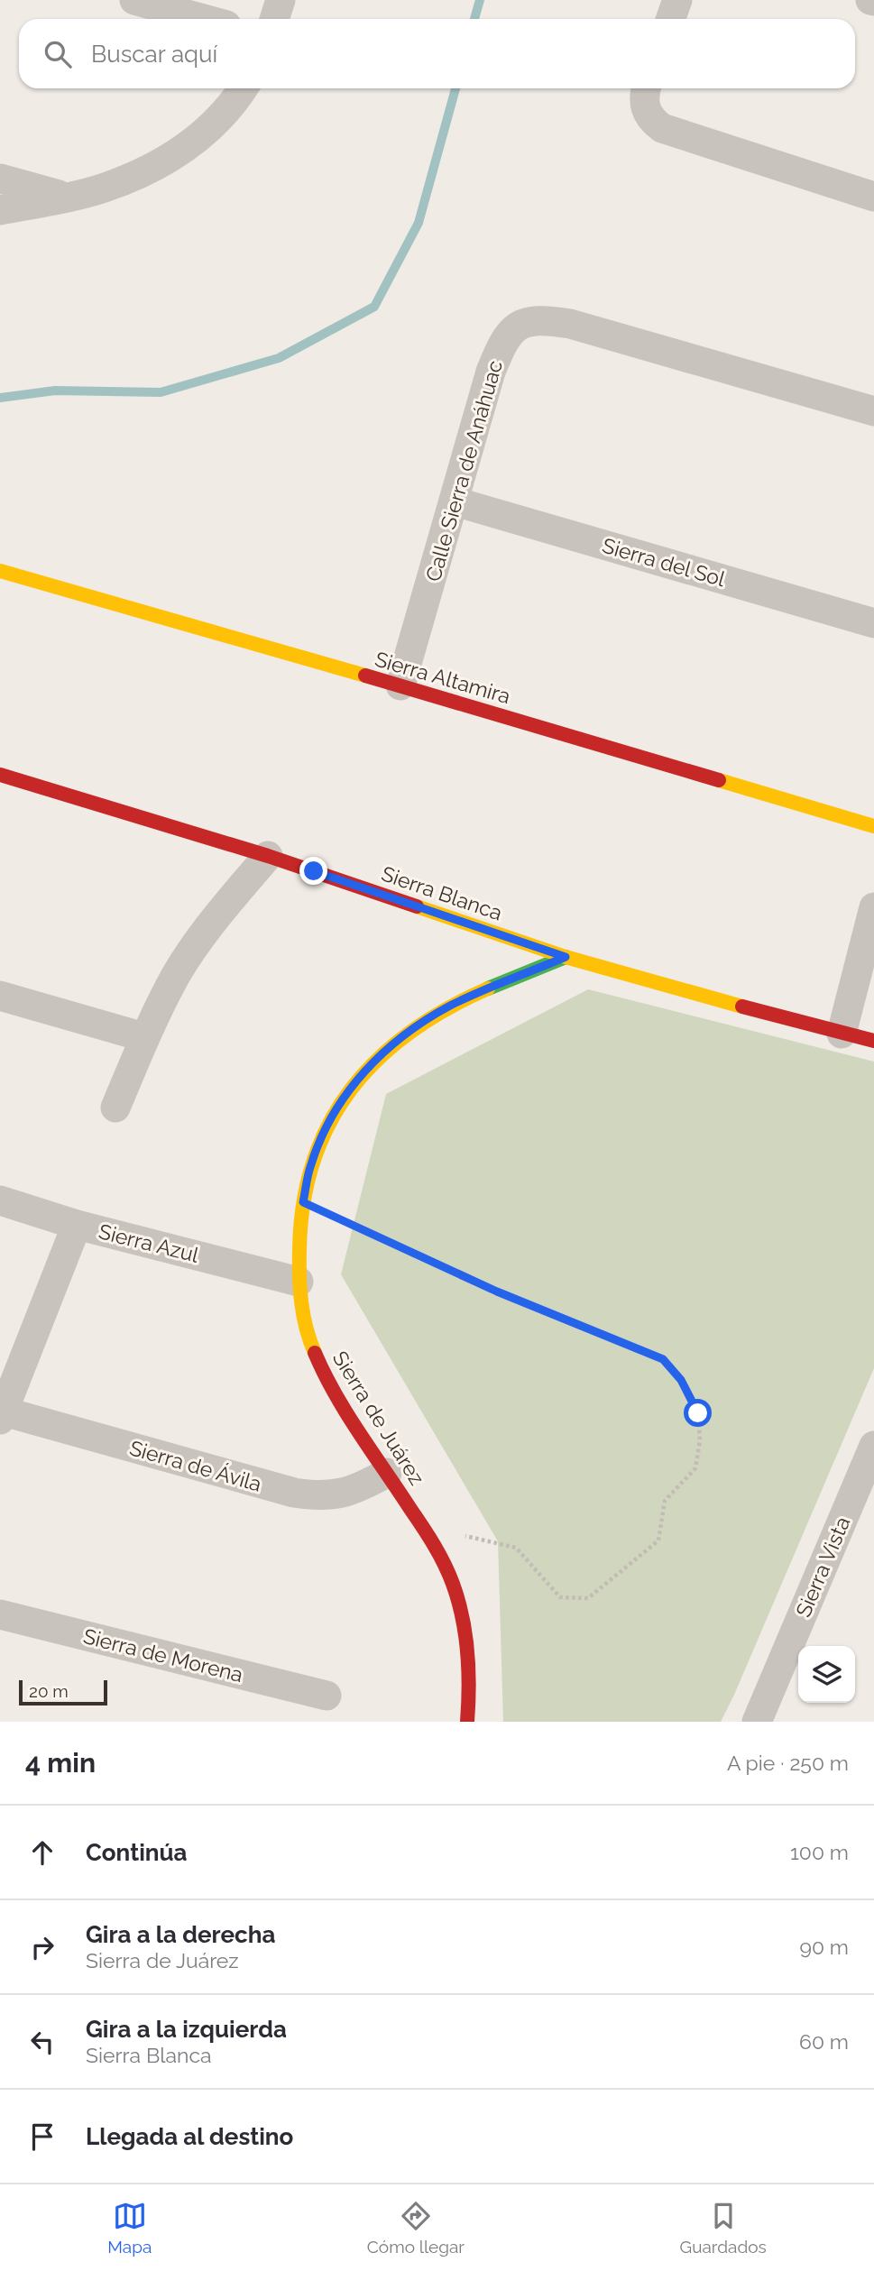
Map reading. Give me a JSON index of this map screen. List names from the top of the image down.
{
  "streets": {
    "street": [
      "Calle Sierra de Anáhuac",
      "Sierra del Sol",
      "Sierra Altamira",
      "Sierra Blanca",
      "Sierra Azul",
      "Sierra de Juárez",
      "Sierra de Ávila",
      "Sierra Vista",
      "Sierra de Morena"
    ]
  },
  "crossings": [
    ["Calle Sierra de Anáhuac", "Sierra del Sol"],
    ["Calle Sierra de Anáhuac", "Sierra Altamira"],
    ["Sierra Blanca", "Sierra de Juárez"],
    ["Sierra Azul", "Sierra de Juárez"],
    ["Sierra de Juárez", "Sierra de Ávila"]
  ],
  "scale_bar": "20 m",
  "page": {
    "search": "Buscar aquí",
    "scale": "20 m",
    "heading": ["4 min", "A pie · 250 m"],
    "list": [
      ["Continúa", "100 m"],
      ["Gira a la derecha", "Sierra de Juárez", "90 m"],
      ["Gira a la izquierda", "Sierra Blanca", "60 m"],
      "Llegada al destino"
    ],
    "nav": ["Mapa", "Cómo llegar", "Guardados"]
  }
}
